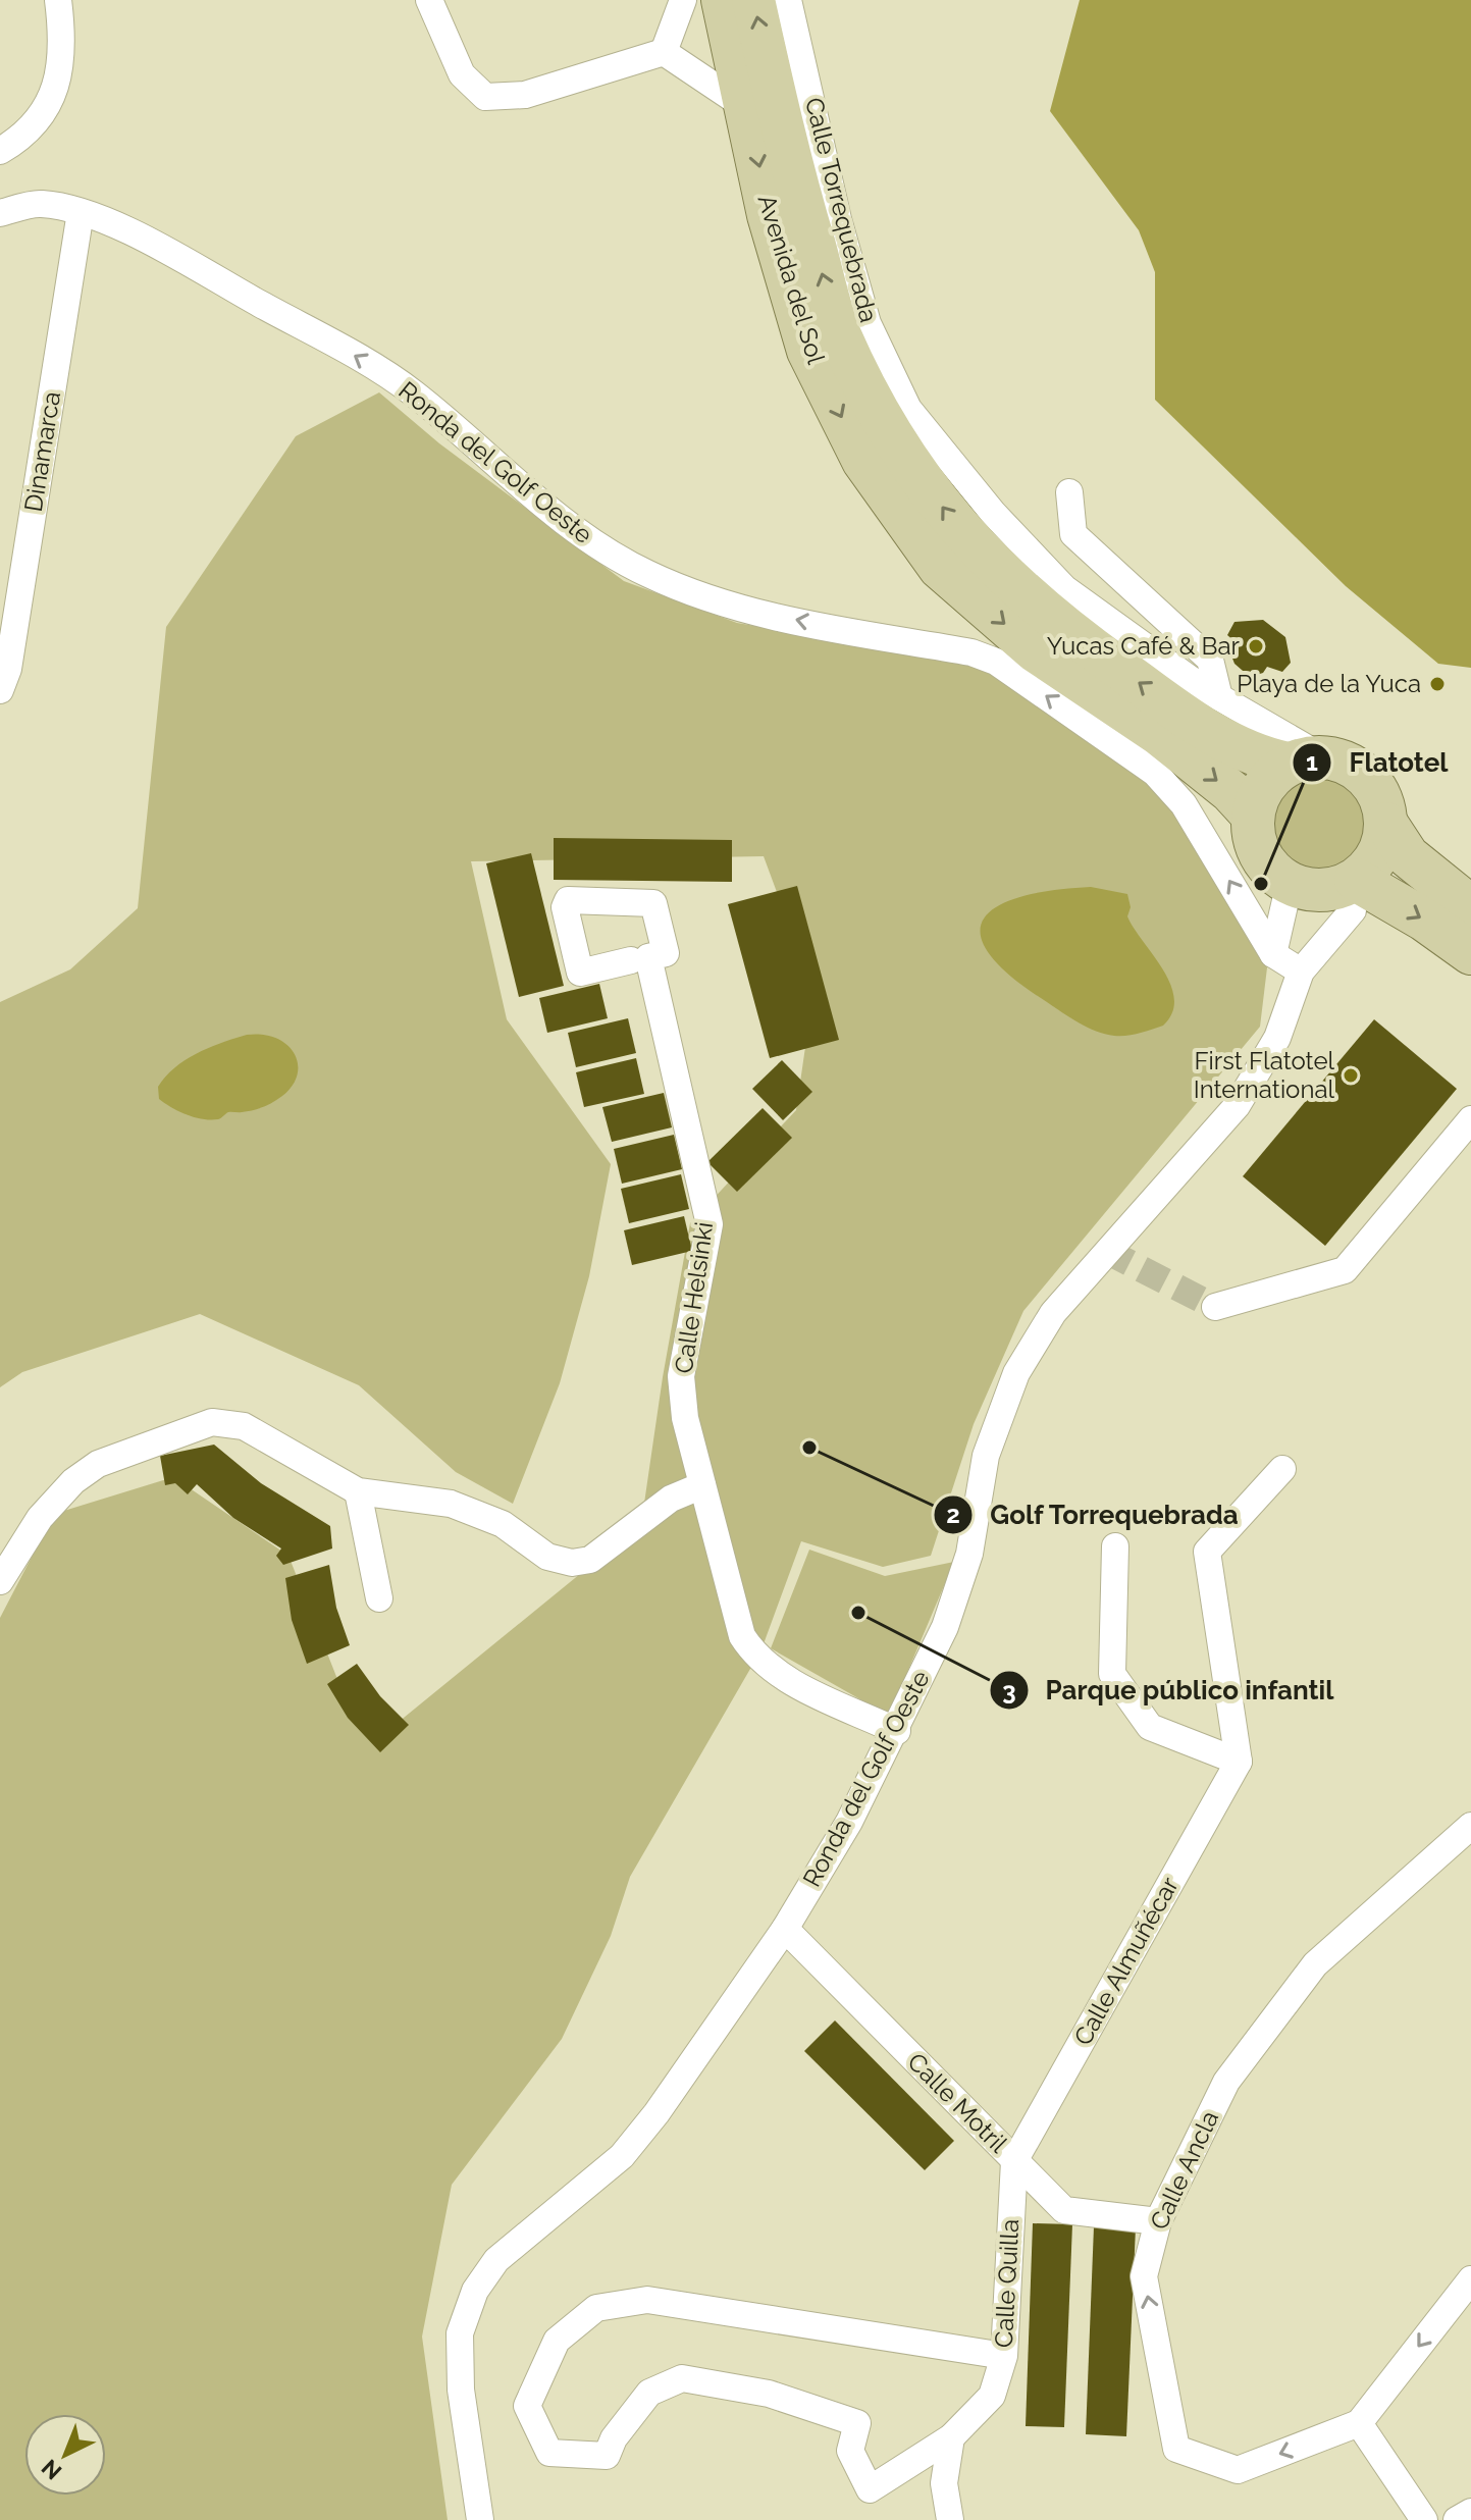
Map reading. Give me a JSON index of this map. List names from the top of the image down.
{
  "streets": {
    "main road": ["Avenida del Sol"],
    "street": [
      "Calle Torrequebrada",
      "Dinamarca",
      "Ronda del Golf Oeste",
      "Calle Helsinki",
      "Calle Almuñécar",
      "Calle Motril",
      "Calle Ancla",
      "Calle Quilla"
    ]
  },
  "crossings": [
    ["Calle Torrequebrada", "Avenida del Sol"],
    ["Calle Torrequebrada", "Ronda del Golf Oeste"],
    ["Avenida del Sol", "Ronda del Golf Oeste"],
    ["Dinamarca", "Ronda del Golf Oeste"],
    ["Ronda del Golf Oeste", "Calle Helsinki"],
    ["Ronda del Golf Oeste", "Calle Motril"],
    ["Calle Almuñécar", "Calle Motril"],
    ["Calle Almuñécar", "Calle Quilla"],
    ["Calle Motril", "Calle Ancla"],
    ["Calle Motril", "Calle Quilla"]
  ],
  "one_way": ["Ronda del Golf Oeste"],
  "places": [
    "Yucas Café & Bar",
    "Playa de la Yuca",
    "Flatotel",
    "First Flatotel International",
    "Golf Torrequebrada",
    "Parque público infantil"
  ],
  "north": "bottom left"
}
